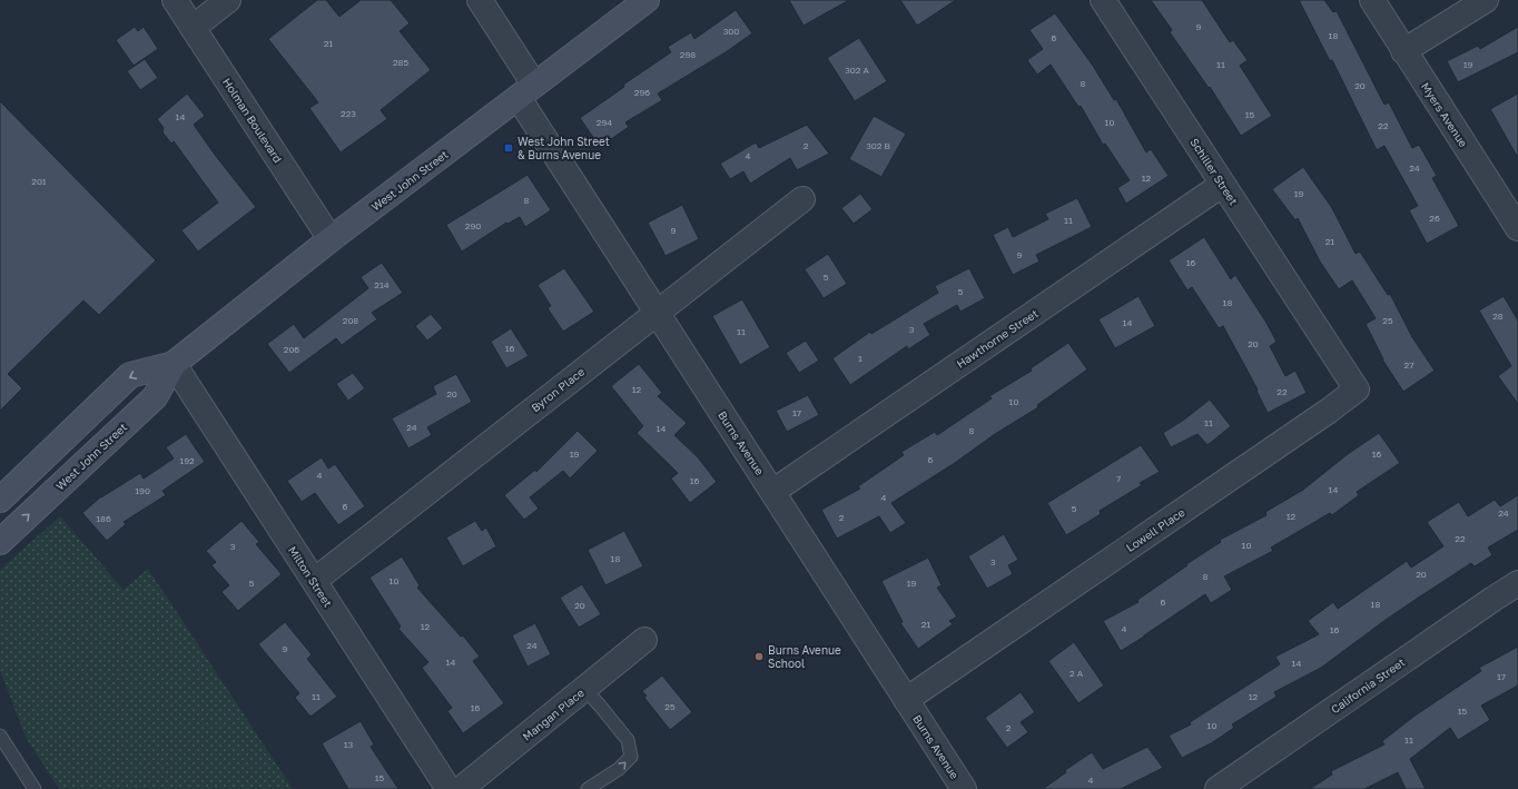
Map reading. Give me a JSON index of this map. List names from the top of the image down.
{
  "streets": {
    "main road": ["West John Street"],
    "street": [
      "Myers Avenue",
      "Holman Boulevard",
      "Schiller Street",
      "Hawthorne Street",
      "Byron Place",
      "Burns Avenue",
      "Lowell Place",
      "Milton Street",
      "California Street",
      "Mangan Place"
    ]
  },
  "crossings": [
    ["Holman Boulevard", "West John Street"],
    ["Schiller Street", "Hawthorne Street"],
    ["Schiller Street", "Lowell Place"],
    ["West John Street", "Burns Avenue"],
    ["West John Street", "Milton Street"],
    ["Hawthorne Street", "Burns Avenue"],
    ["Byron Place", "Burns Avenue"],
    ["Byron Place", "Milton Street"],
    ["Burns Avenue", "Lowell Place"]
  ],
  "places": {
    "transit": ["West John Street & Burns Avenue"],
    "other": ["Burns Avenue School"]
  },
  "house_numbers": [
    "9",
    "300",
    "18",
    "6",
    "21",
    "298",
    "285",
    "11",
    "19",
    "302 A",
    "8",
    "20",
    "296",
    "223",
    "15",
    "14",
    "294",
    "10",
    "22",
    "2",
    "302 B",
    "4",
    "24",
    "12",
    "201",
    "19",
    "8",
    "26",
    "11",
    "290",
    "9",
    "21",
    "9",
    "16",
    "5",
    "214",
    "5",
    "18",
    "28",
    "208",
    "25",
    "14",
    "3",
    "11",
    "20",
    "16",
    "206",
    "1",
    "27",
    "12",
    "22",
    "20",
    "10",
    "17",
    "11",
    "24",
    "14",
    "8",
    "19",
    "16",
    "6",
    "192",
    "4",
    "7",
    "16",
    "14",
    "190",
    "4",
    "6",
    "5",
    "24",
    "12",
    "2",
    "186",
    "22",
    "10",
    "3",
    "18",
    "3",
    "20",
    "8",
    "10",
    "5",
    "19",
    "6",
    "18",
    "20",
    "21",
    "12",
    "4",
    "16",
    "24",
    "9",
    "14",
    "14",
    "2 A",
    "17",
    "11",
    "12",
    "25",
    "16",
    "15",
    "10",
    "2",
    "11",
    "13",
    "15",
    "4"
  ]
}
